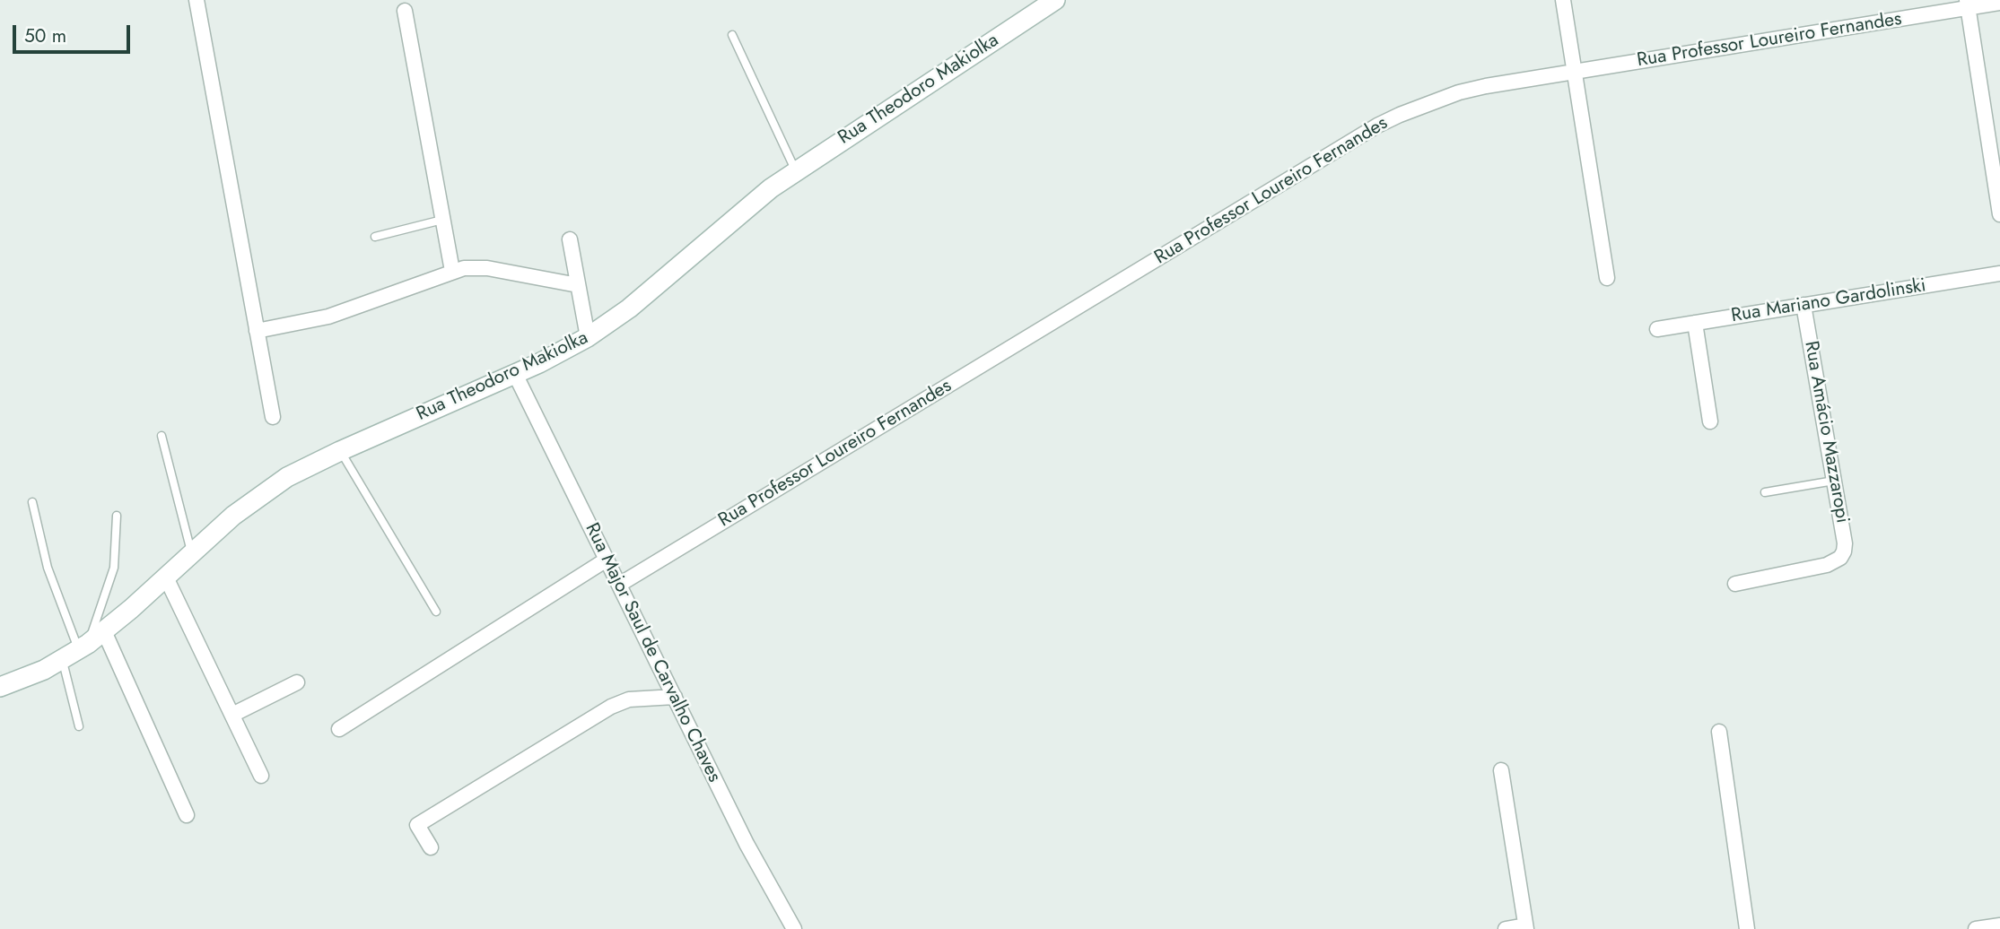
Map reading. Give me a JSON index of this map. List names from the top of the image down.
{
  "streets": {
    "main road": ["Rua Theodoro Makiolka"],
    "street": [
      "Rua Professor Loureiro Fernandes",
      "Rua Mariano Gardolinski",
      "Rua Amácio Mazzaropi",
      "Rua Major Saul de Carvalho Chaves"
    ]
  },
  "crossings": [
    ["Rua Professor Loureiro Fernandes", "Rua Major Saul de Carvalho Chaves"],
    ["Rua Theodoro Makiolka", "Rua Major Saul de Carvalho Chaves"],
    ["Rua Mariano Gardolinski", "Rua Amácio Mazzaropi"]
  ],
  "scale_bar": "50 m"
}
